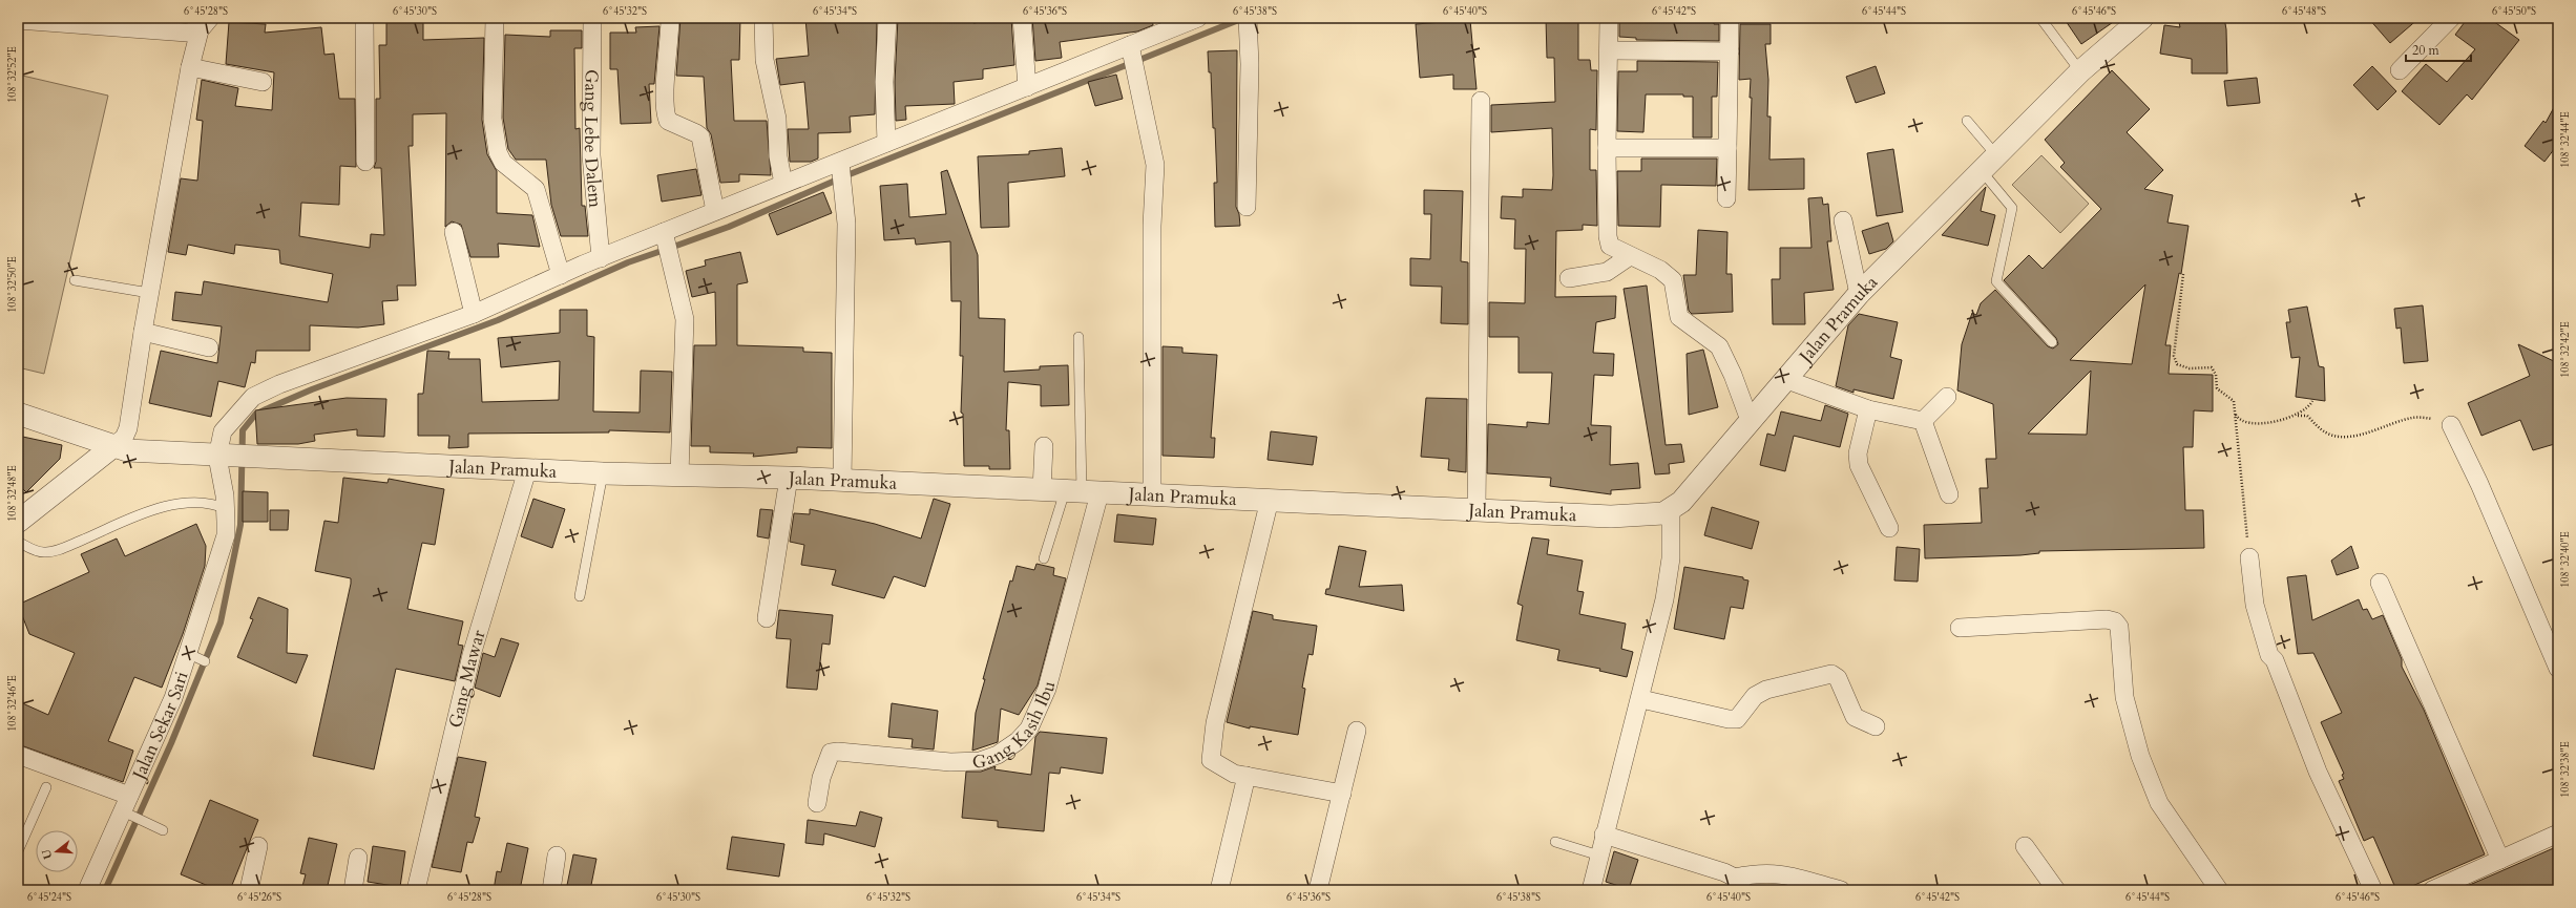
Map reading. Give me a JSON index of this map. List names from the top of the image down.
{
  "streets": {
    "street": [
      "Gang Lebe Dalem",
      "Jalan Pramuka",
      "Gang Mawar",
      "Gang Kasih Ibu",
      "Jalan Sekar Sari"
    ]
  },
  "crossings": [
    ["Jalan Pramuka", "Gang Mawar"],
    ["Jalan Pramuka", "Gang Kasih Ibu"],
    ["Jalan Pramuka", "Jalan Sekar Sari"]
  ],
  "scale_bar": "20 m",
  "north": "left",
  "coordinates": [
    "6°45'28\"S",
    "6°45'30\"S",
    "6°45'32\"S",
    "6°45'34\"S",
    "6°45'36\"S",
    "6°45'38\"S",
    "6°45'40\"S",
    "6°45'42\"S",
    "6°45'44\"S",
    "6°45'46\"S",
    "6°45'48\"S",
    "6°45'50\"S",
    "108°32'52\"E",
    "108°32'44\"E",
    "108°32'50\"E",
    "108°32'42\"E",
    "108°32'48\"E",
    "108°32'40\"E",
    "108°32'46\"E",
    "108°32'38\"E",
    "6°45'24\"S",
    "6°45'26\"S"
  ]
}
